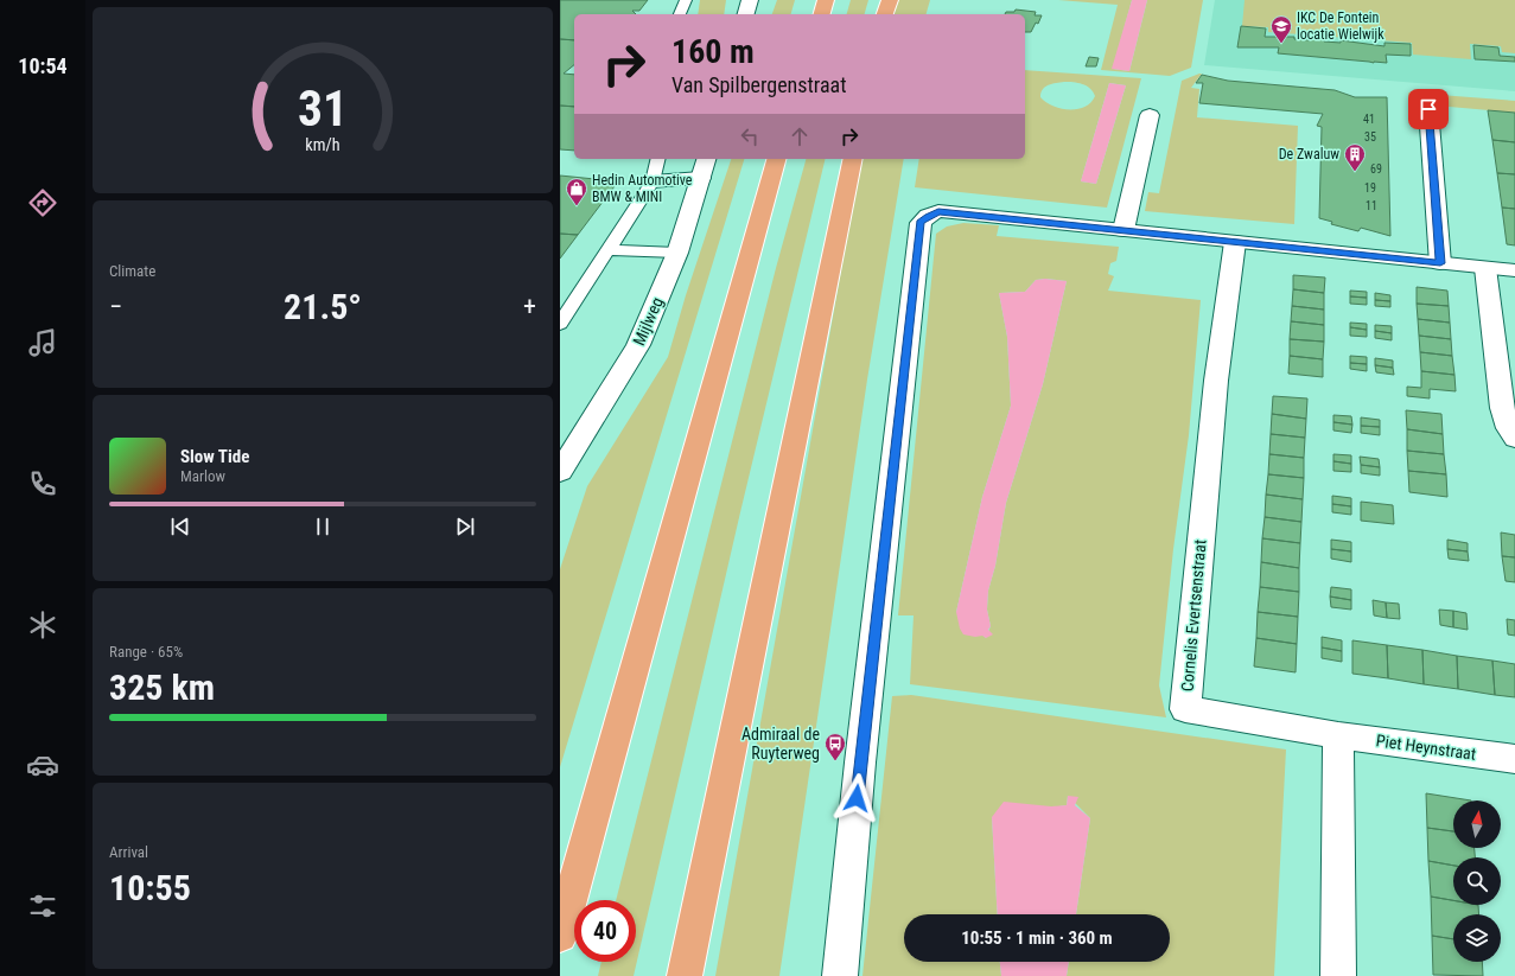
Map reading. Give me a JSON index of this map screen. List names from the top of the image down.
{
  "streets": {
    "street": ["Mijlweg", "Cornelis Evertsenstraat", "Piet Heynstraat"]
  },
  "crossings": [
    ["Cornelis Evertsenstraat", "Piet Heynstraat"]
  ],
  "places": {
    "school or university": ["IKC De Fontein locatie Wielwijk"],
    "building": ["De Zwaluw"],
    "shop": ["Hedin Automotive BMW & MINI"],
    "bus stop": ["Admiraal de Ruyterweg"]
  },
  "house_numbers": [
    "41",
    "35",
    "69",
    "19",
    "11"
  ],
  "north": "top",
  "page": {
    "tabs": "10:54",
    "turn": ["160 m", "Van Spilbergenstraat"],
    "tile": [
      "Climate",
      ["Range · 65%", "325 km"],
      ["Arrival", "10:55"]
    ],
    "heat": ["−", "21.5°", "+"],
    "song": ["Slow Tide", "Marlow"],
    "limit": "40",
    "trip": "10:55 · 1 min · 360 m",
    "gauge": ["31", "km/h"]
  }
}
